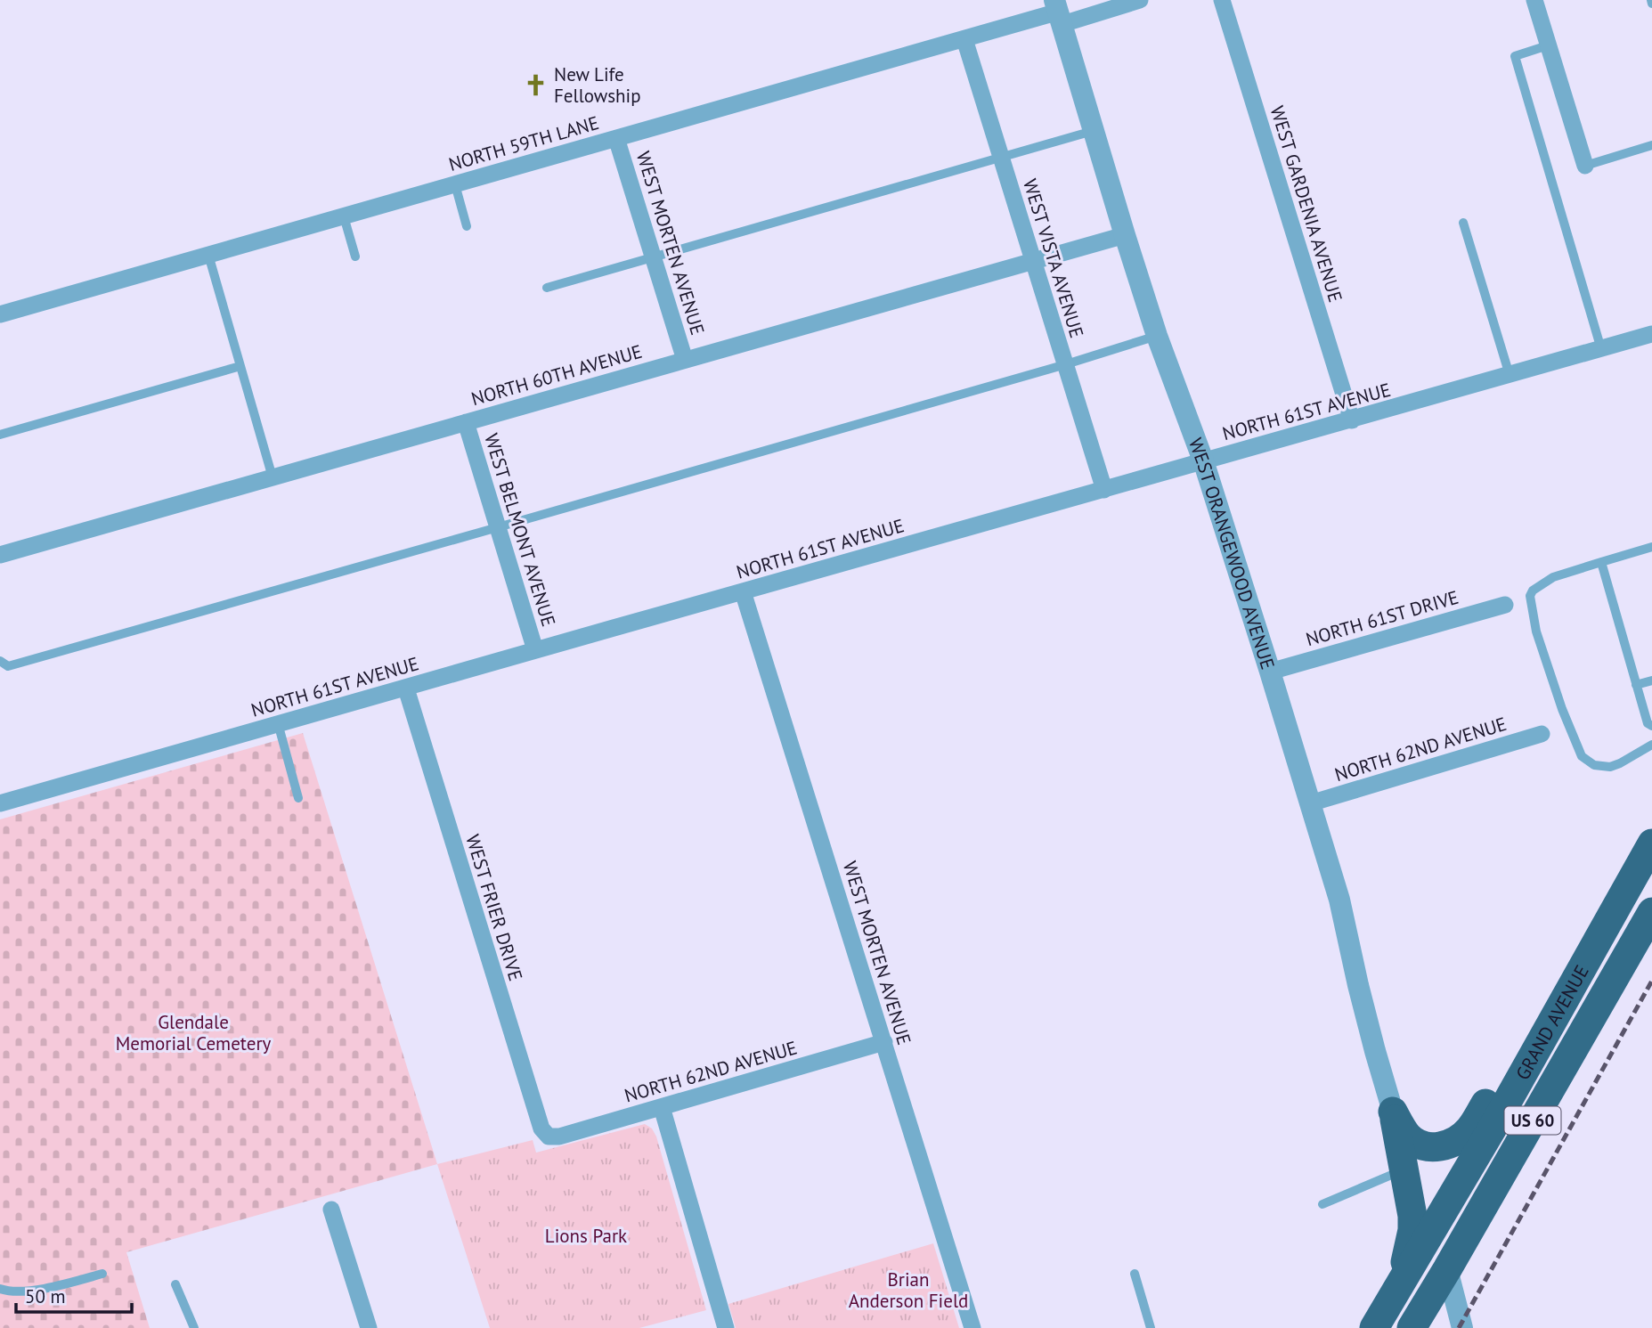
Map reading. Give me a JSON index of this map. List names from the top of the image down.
{
  "streets": {
    "highway": ["GRAND AVENUE", "US 60"],
    "street": [
      "NORTH 59TH LANE",
      "WEST GARDENIA AVENUE",
      "WEST MORTEN AVENUE",
      "WEST VISTA AVENUE",
      "NORTH 60TH AVENUE",
      "NORTH 61ST AVENUE",
      "WEST BELMONT AVENUE",
      "WEST ORANGEWOOD AVENUE",
      "NORTH 61ST DRIVE",
      "NORTH 62ND AVENUE",
      "WEST FRIER DRIVE"
    ]
  },
  "crossings": [
    ["NORTH 59TH LANE", "WEST MORTEN AVENUE"],
    ["NORTH 59TH LANE", "WEST VISTA AVENUE"],
    ["NORTH 59TH LANE", "WEST ORANGEWOOD AVENUE"],
    ["WEST GARDENIA AVENUE", "NORTH 61ST AVENUE"],
    ["WEST MORTEN AVENUE", "NORTH 60TH AVENUE"],
    ["WEST MORTEN AVENUE", "NORTH 61ST AVENUE"],
    ["WEST MORTEN AVENUE", "NORTH 62ND AVENUE"],
    ["WEST VISTA AVENUE", "NORTH 60TH AVENUE"],
    ["WEST VISTA AVENUE", "NORTH 61ST AVENUE"],
    ["NORTH 60TH AVENUE", "WEST BELMONT AVENUE"],
    ["NORTH 60TH AVENUE", "WEST ORANGEWOOD AVENUE"],
    ["NORTH 61ST AVENUE", "WEST BELMONT AVENUE"],
    ["NORTH 61ST AVENUE", "WEST ORANGEWOOD AVENUE"],
    ["NORTH 61ST AVENUE", "WEST FRIER DRIVE"],
    ["WEST ORANGEWOOD AVENUE", "NORTH 61ST DRIVE"],
    ["WEST ORANGEWOOD AVENUE", "NORTH 62ND AVENUE"],
    ["NORTH 62ND AVENUE", "WEST FRIER DRIVE"]
  ],
  "parks": ["Glendale Memorial Cemetery", "Lions Park", "Brian Anderson Field"],
  "places": {
    "church": ["New Life Fellowship"]
  },
  "scale_bar": "50 m"
}
